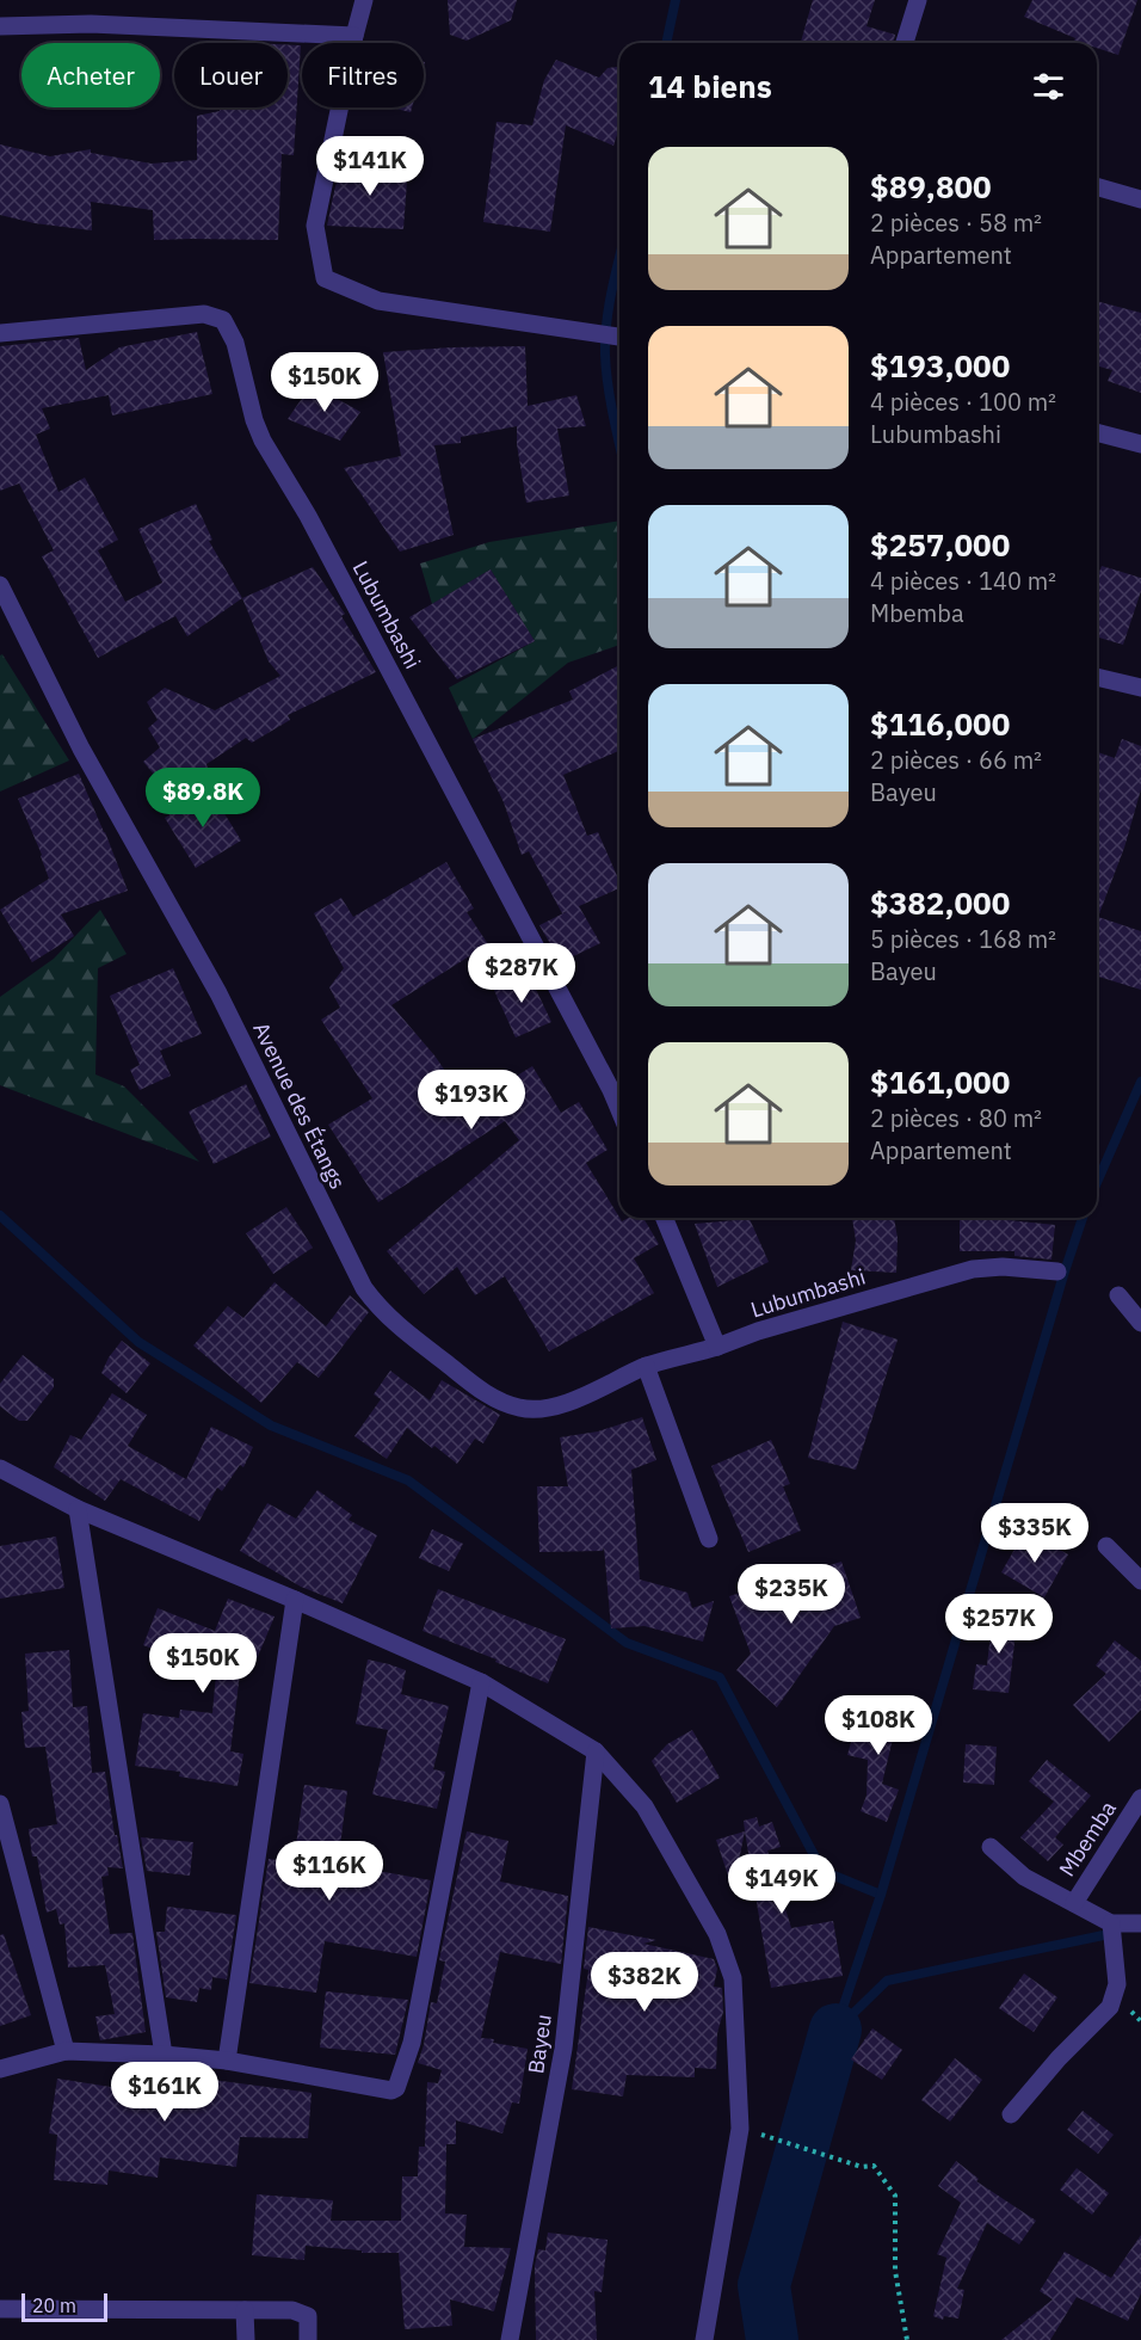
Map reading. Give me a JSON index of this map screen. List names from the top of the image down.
{
  "streets": {
    "street": [
      "Lubumbashi",
      "Avenue des Étangs",
      "Mbemba",
      "Bayeu"
    ]
  },
  "crossings": [
    ["Lubumbashi", "Avenue des Étangs"]
  ],
  "scale_bar": "20 m",
  "page": {
    "chip": ["Acheter", "Louer", "Filtres"],
    "heading": "14 biens",
    "list": [
      {
        "name": "$89,800",
        "note": "2 pièces · 58 m² · Appartement"
      },
      {
        "name": "$193,000",
        "note": "4 pièces · 100 m² · Lubumbashi"
      },
      {
        "name": "$257,000",
        "note": "4 pièces · 140 m² · Mbemba"
      },
      {
        "name": "$116,000",
        "note": "2 pièces · 66 m² · Bayeu"
      },
      {
        "name": "$382,000",
        "note": "5 pièces · 168 m² · Bayeu"
      },
      {
        "name": "$161,000",
        "note": "2 pièces · 80 m² · Appartement"
      }
    ],
    "price": [
      "$141K",
      "$150K",
      "$89.8K",
      "$287K",
      "$193K",
      "$335K",
      "$235K",
      "$257K",
      "$150K",
      "$108K",
      "$116K",
      "$149K",
      "$382K",
      "$161K"
    ],
    "scale": "20 m"
  }
}
